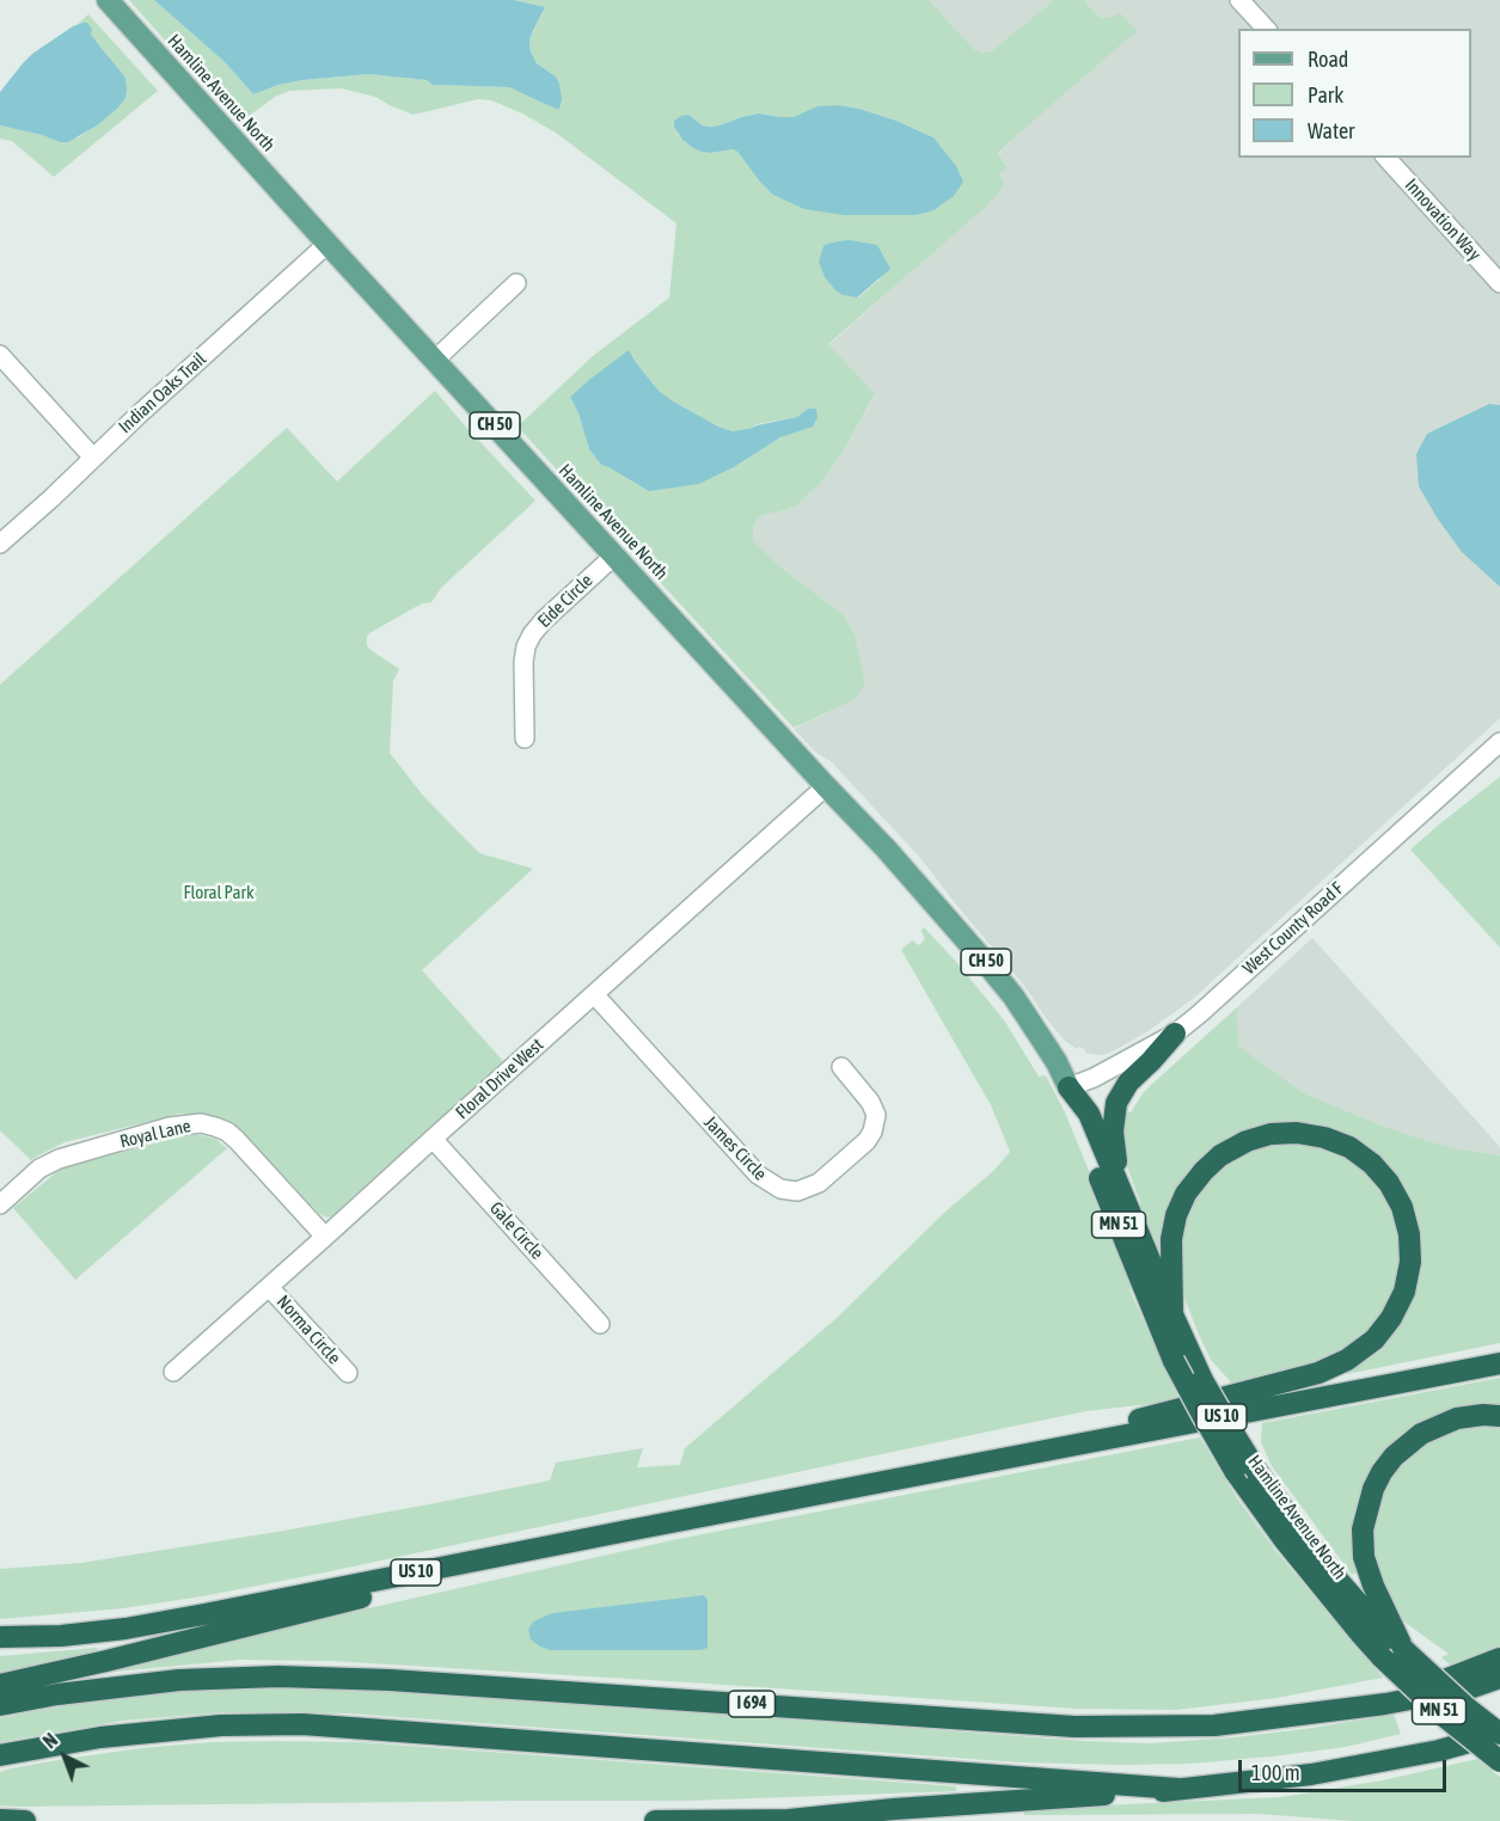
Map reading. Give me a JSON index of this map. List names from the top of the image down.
{
  "streets": {
    "highway": [
      "Hamline Avenue North",
      "MN 51",
      "US 10",
      "I 694"
    ],
    "main road": ["CH 50"],
    "street": [
      "Innovation Way",
      "Indian Oaks Trail",
      "Eide Circle",
      "West County Road F",
      "Floral Drive West",
      "Royal Lane",
      "James Circle",
      "Gale Circle",
      "Norma Circle"
    ]
  },
  "crossings": [
    ["Hamline Avenue North", "Indian Oaks Trail"],
    ["Hamline Avenue North", "Eide Circle"],
    ["Hamline Avenue North", "West County Road F"],
    ["Hamline Avenue North", "Floral Drive West"],
    ["Floral Drive West", "Royal Lane"],
    ["Floral Drive West", "James Circle"],
    ["Floral Drive West", "Gale Circle"],
    ["Floral Drive West", "Norma Circle"]
  ],
  "parks": ["Floral Park"],
  "legend": ["Road", "Park", "Water"],
  "scale_bar": "100 m",
  "north": "top left"
}
